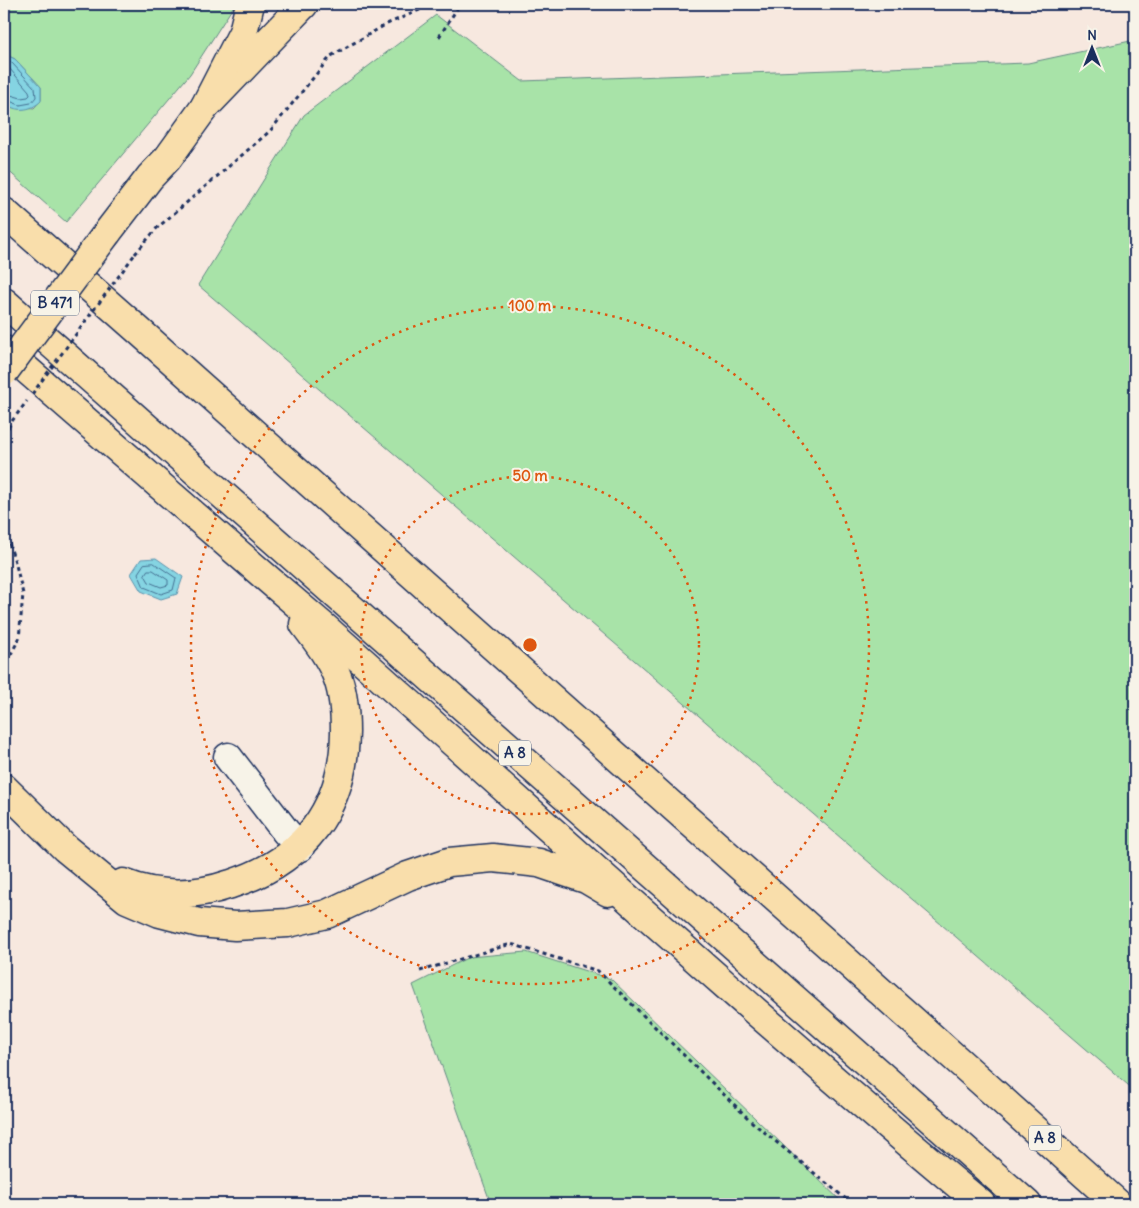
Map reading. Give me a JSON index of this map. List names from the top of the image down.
{
  "streets": {
    "main road": ["B 471", "A 8"]
  },
  "north": "top",
  "rings": ["100 m", "50 m"]
}
